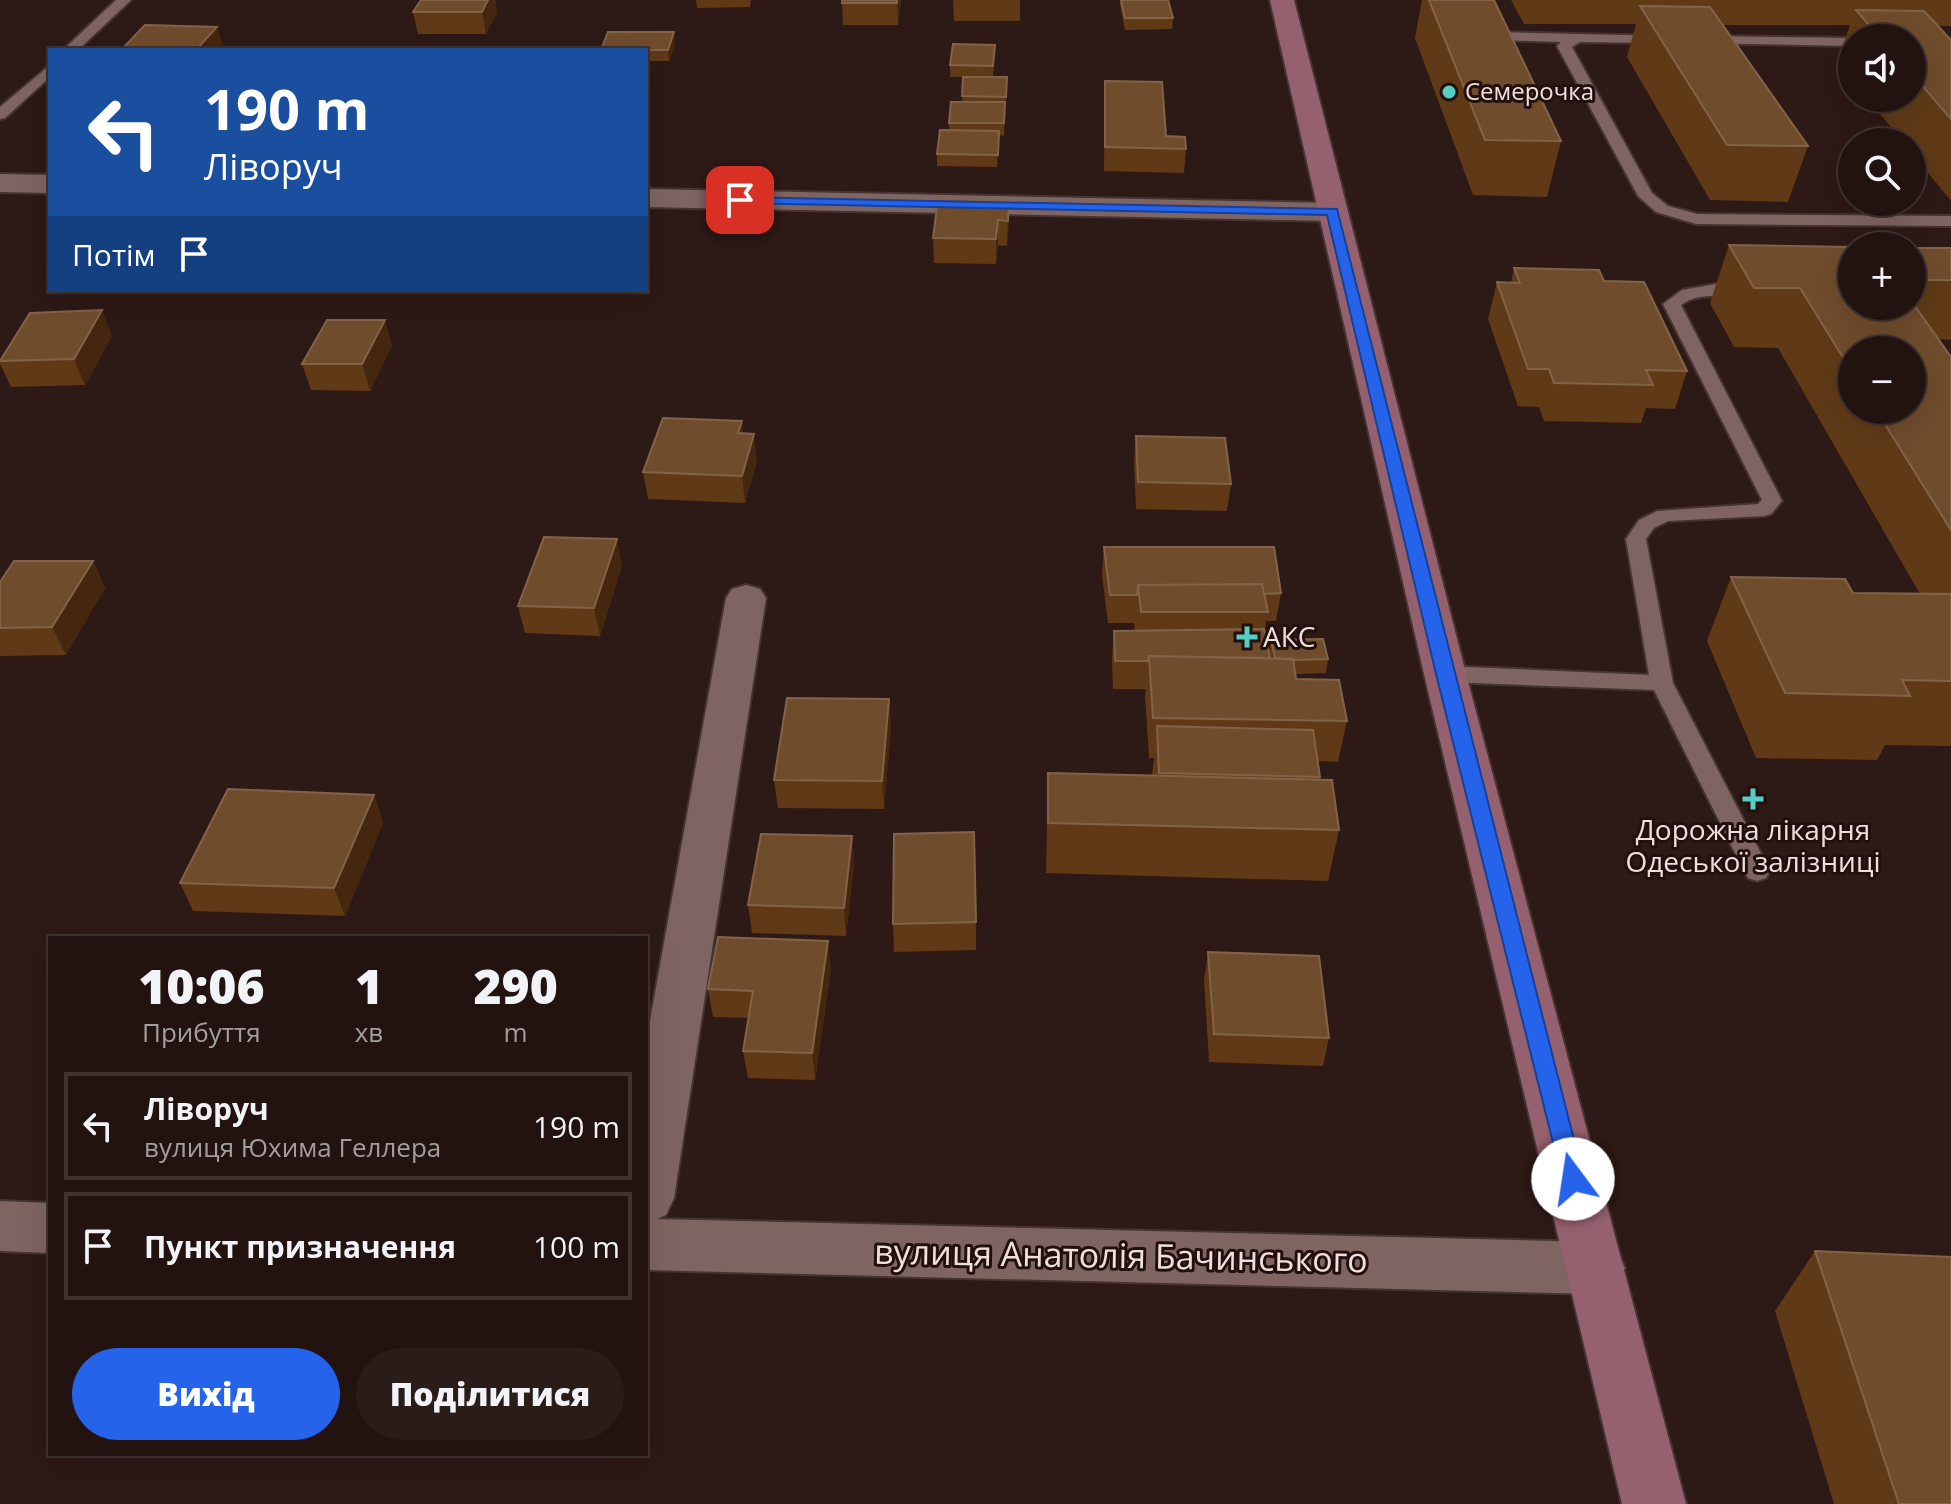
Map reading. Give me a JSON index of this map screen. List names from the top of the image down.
{
  "streets": {
    "street": ["вулиця Анатолія Бачинського"]
  },
  "places": {
    "other": ["Семерочка"],
    "health": ["АКС", "Дорожна лікарня Одеської залізниці"]
  },
  "page": {
    "map_buttons": ["+", "−"],
    "turn": ["190 m", "Ліворуч"],
    "then": "Потім",
    "eta": [
      "10:06",
      "Прибуття",
      "1",
      "хв",
      "290",
      "m"
    ],
    "list": [
      {
        "name": "Ліворуч",
        "note": "вулиця Юхима Геллера",
        "value": "190 m"
      },
      {
        "name": "Пункт призначення",
        "value": "100 m"
      }
    ],
    "buttons": ["Вихід", "Поділитися"]
  }
}
